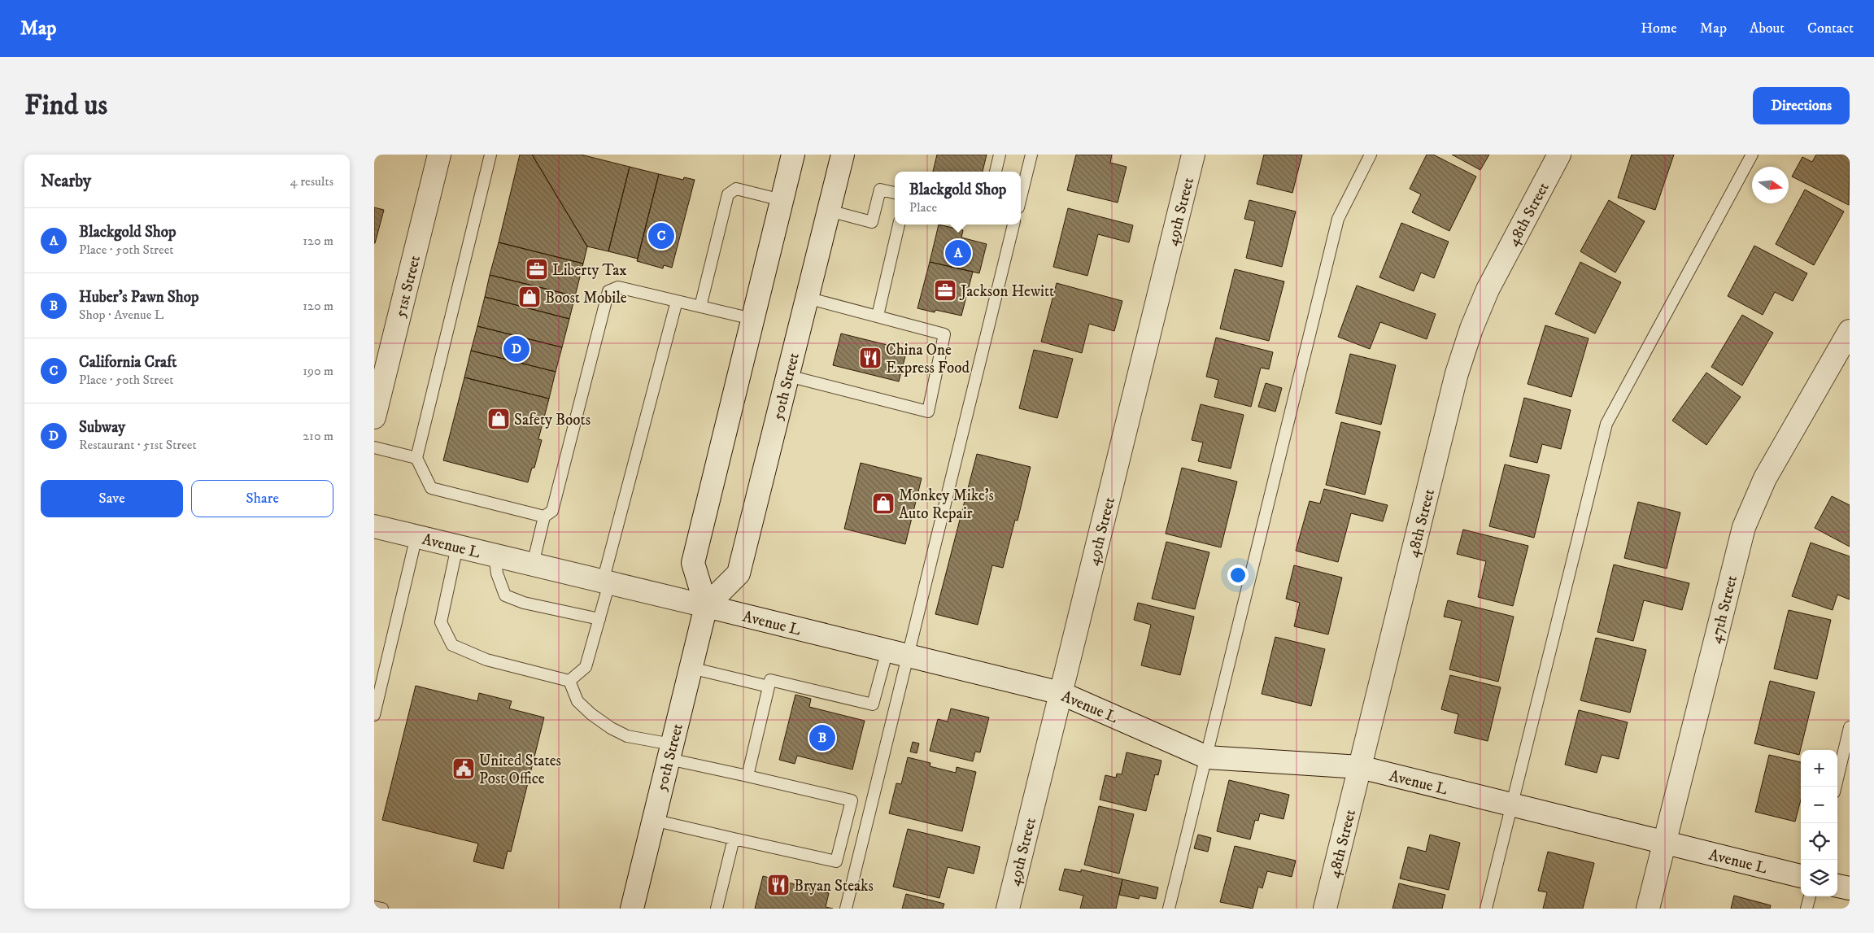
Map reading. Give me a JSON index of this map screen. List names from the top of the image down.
{
  "streets": {
    "street": [
      "49th Street",
      "48th Street",
      "51st Street",
      "50th Street",
      "Avenue L",
      "47th Street"
    ]
  },
  "crossings": [
    ["49th Street", "Avenue L"],
    ["48th Street", "Avenue L"],
    ["50th Street", "Avenue L"],
    ["Avenue L", "47th Street"]
  ],
  "places": {
    "office": ["Liberty Tax", "Jackson Hewitt"],
    "shop": ["Boost Mobile", "Safety Boots", "Monkey Mike's Auto Repair"],
    "restaurant": ["China One Express Food", "Bryan Steaks"],
    "public building": ["United States Post Office"]
  },
  "north": "right",
  "page": {
    "header": "Map",
    "nav": [
      "Home",
      "Map",
      "About",
      "Contact"
    ],
    "buttons": [
      "Directions",
      ["Save", "Share"]
    ],
    "title": "Find us",
    "heading": ["Nearby", "4 results"],
    "popup": ["Blackgold Shop", "Place"],
    "list": [
      {
        "mark": "A",
        "name": "Blackgold Shop",
        "note": "Place · 50th Street",
        "value": "120 m"
      },
      {
        "mark": "B",
        "name": "Huber's Pawn Shop",
        "note": "Shop · Avenue L",
        "value": "120 m"
      },
      {
        "mark": "C",
        "name": "California Craft",
        "note": "Place · 50th Street",
        "value": "190 m"
      },
      {
        "mark": "D",
        "name": "Subway",
        "note": "Restaurant · 51st Street",
        "value": "210 m"
      }
    ],
    "pins": [
      "C",
      "A",
      "D",
      "B"
    ],
    "map_buttons": ["+", "−"]
  }
}
